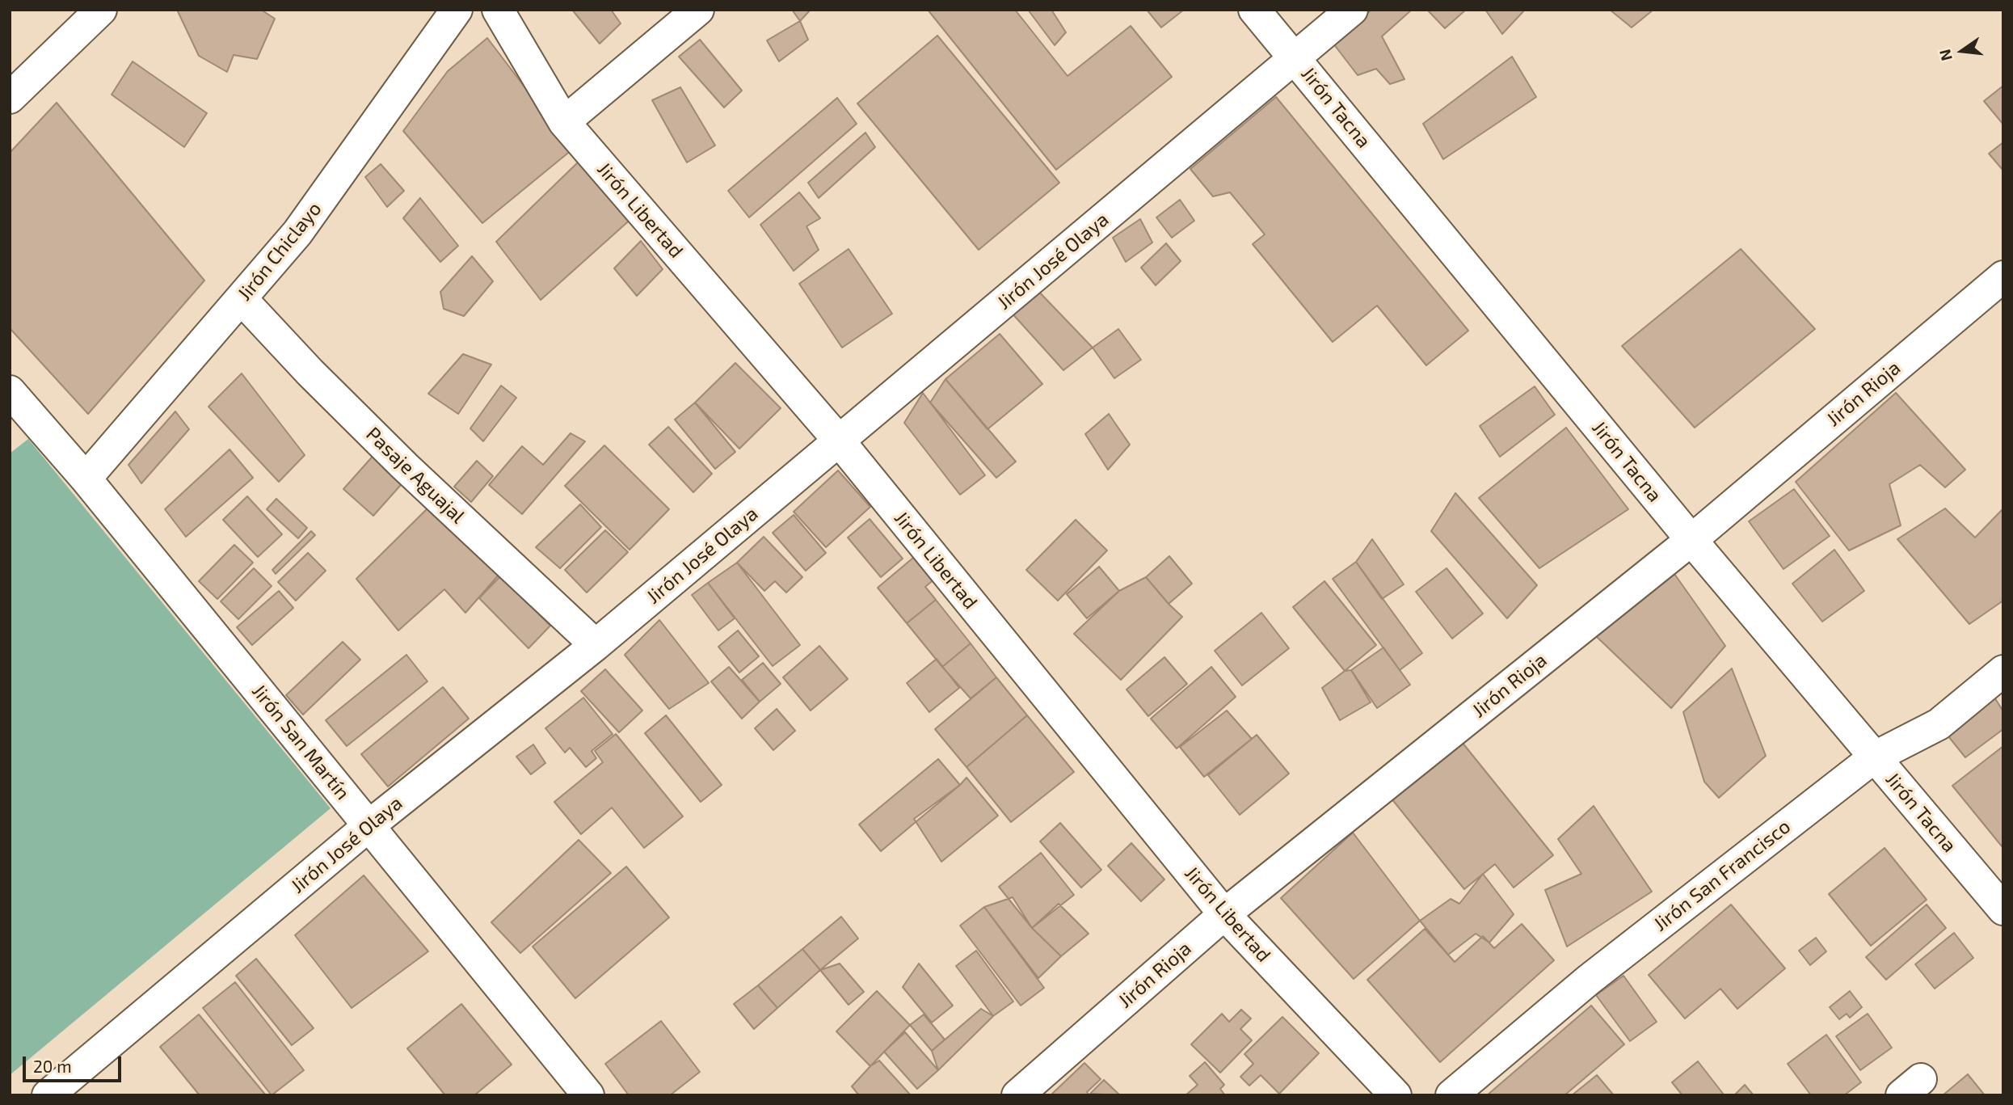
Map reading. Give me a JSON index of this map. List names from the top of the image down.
{
  "streets": {
    "street": [
      "Jirón Tacna",
      "Jirón Libertad",
      "Jirón Chiclayo",
      "Jirón José Olaya",
      "Jirón Rioja",
      "Pasaje Aguajal",
      "Jirón San Martín",
      "Jirón San Francisco"
    ]
  },
  "crossings": [
    ["Jirón Tacna", "Jirón José Olaya"],
    ["Jirón Tacna", "Jirón Rioja"],
    ["Jirón Tacna", "Jirón San Francisco"],
    ["Jirón Libertad", "Jirón José Olaya"],
    ["Jirón Libertad", "Jirón Rioja"],
    ["Jirón Chiclayo", "Pasaje Aguajal"],
    ["Jirón Chiclayo", "Jirón San Martín"],
    ["Jirón José Olaya", "Pasaje Aguajal"],
    ["Jirón José Olaya", "Jirón San Martín"]
  ],
  "scale_bar": "20 m",
  "north": "left"
}
